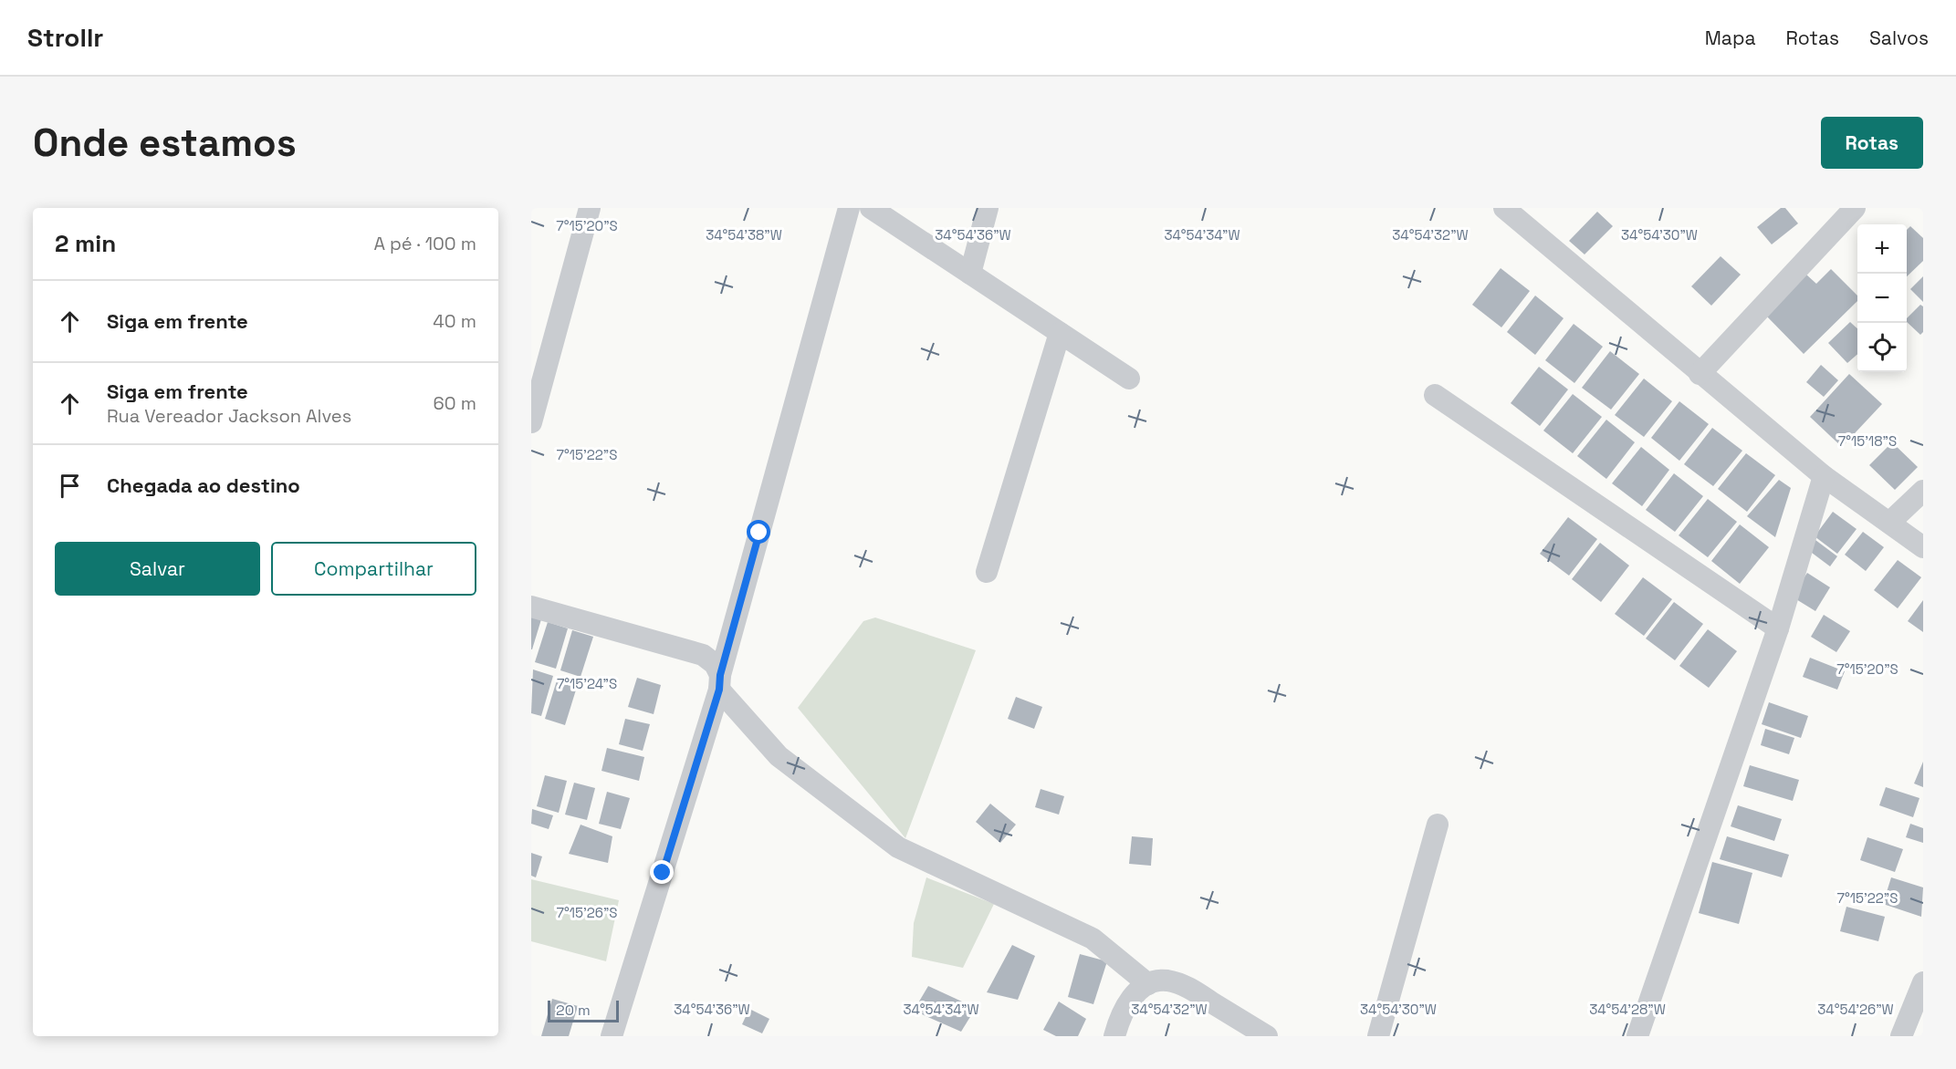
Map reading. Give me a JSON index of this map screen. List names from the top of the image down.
{
  "scale_bar": "20 m",
  "page": {
    "header": "Strollr",
    "nav": ["Mapa", "Rotas", "Salvos"],
    "buttons": [
      "Rotas",
      ["Salvar", "Compartilhar"]
    ],
    "title": "Onde estamos",
    "heading": ["2 min", "A pé · 100 m"],
    "map_buttons": ["+", "−"],
    "list": [
      ["Siga em frente", "40 m"],
      ["Siga em frente", "Rua Vereador Jackson Alves", "60 m"],
      "Chegada ao destino"
    ],
    "scale": "20 m"
  },
  "coordinates": [
    "7°15'20\"S",
    "34°54'38\"W",
    "34°54'36\"W",
    "34°54'34\"W",
    "34°54'32\"W",
    "34°54'30\"W",
    "7°15'18\"S",
    "7°15'22\"S",
    "7°15'24\"S",
    "7°15'26\"S",
    "34°54'28\"W",
    "34°54'26\"W"
  ]
}
